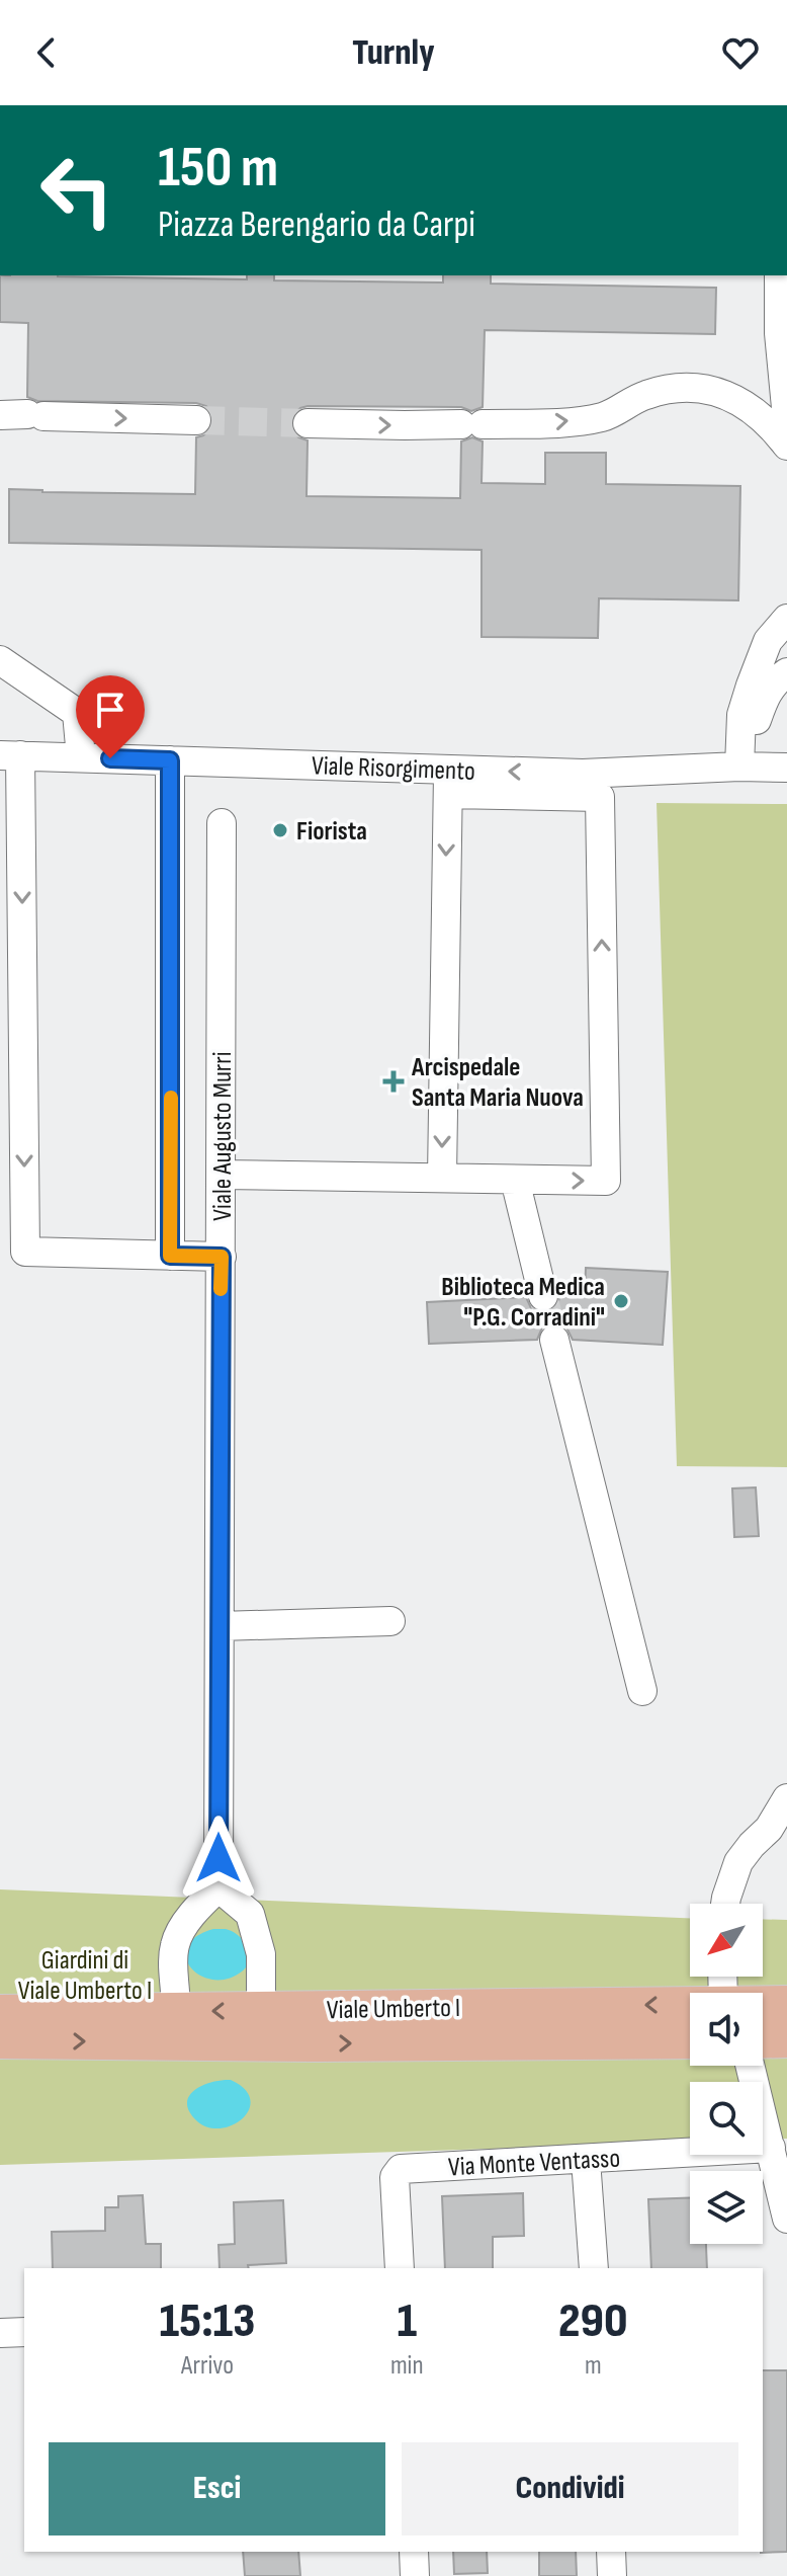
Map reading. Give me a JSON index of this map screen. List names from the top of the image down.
{
  "streets": {
    "main road": ["Viale Umberto I"],
    "street": ["Viale Risorgimento", "Viale Augusto Murri", "Via Monte Ventasso"]
  },
  "crossings": [
    ["Viale Risorgimento", "Viale Augusto Murri"]
  ],
  "parks": ["Giardini di Viale Umberto I"],
  "places": {
    "other": ["Fiorista", "Biblioteca Medica \"P.G. Corradini\""],
    "health": ["Arcispedale Santa Maria Nuova"]
  },
  "north": "bottom left",
  "page": {
    "header": "Turnly",
    "turn": ["150 m", "Piazza Berengario da Carpi"],
    "eta": [
      "15:13",
      "Arrivo",
      "1",
      "min",
      "290",
      "m"
    ],
    "buttons": ["Esci", "Condividi"]
  }
}
